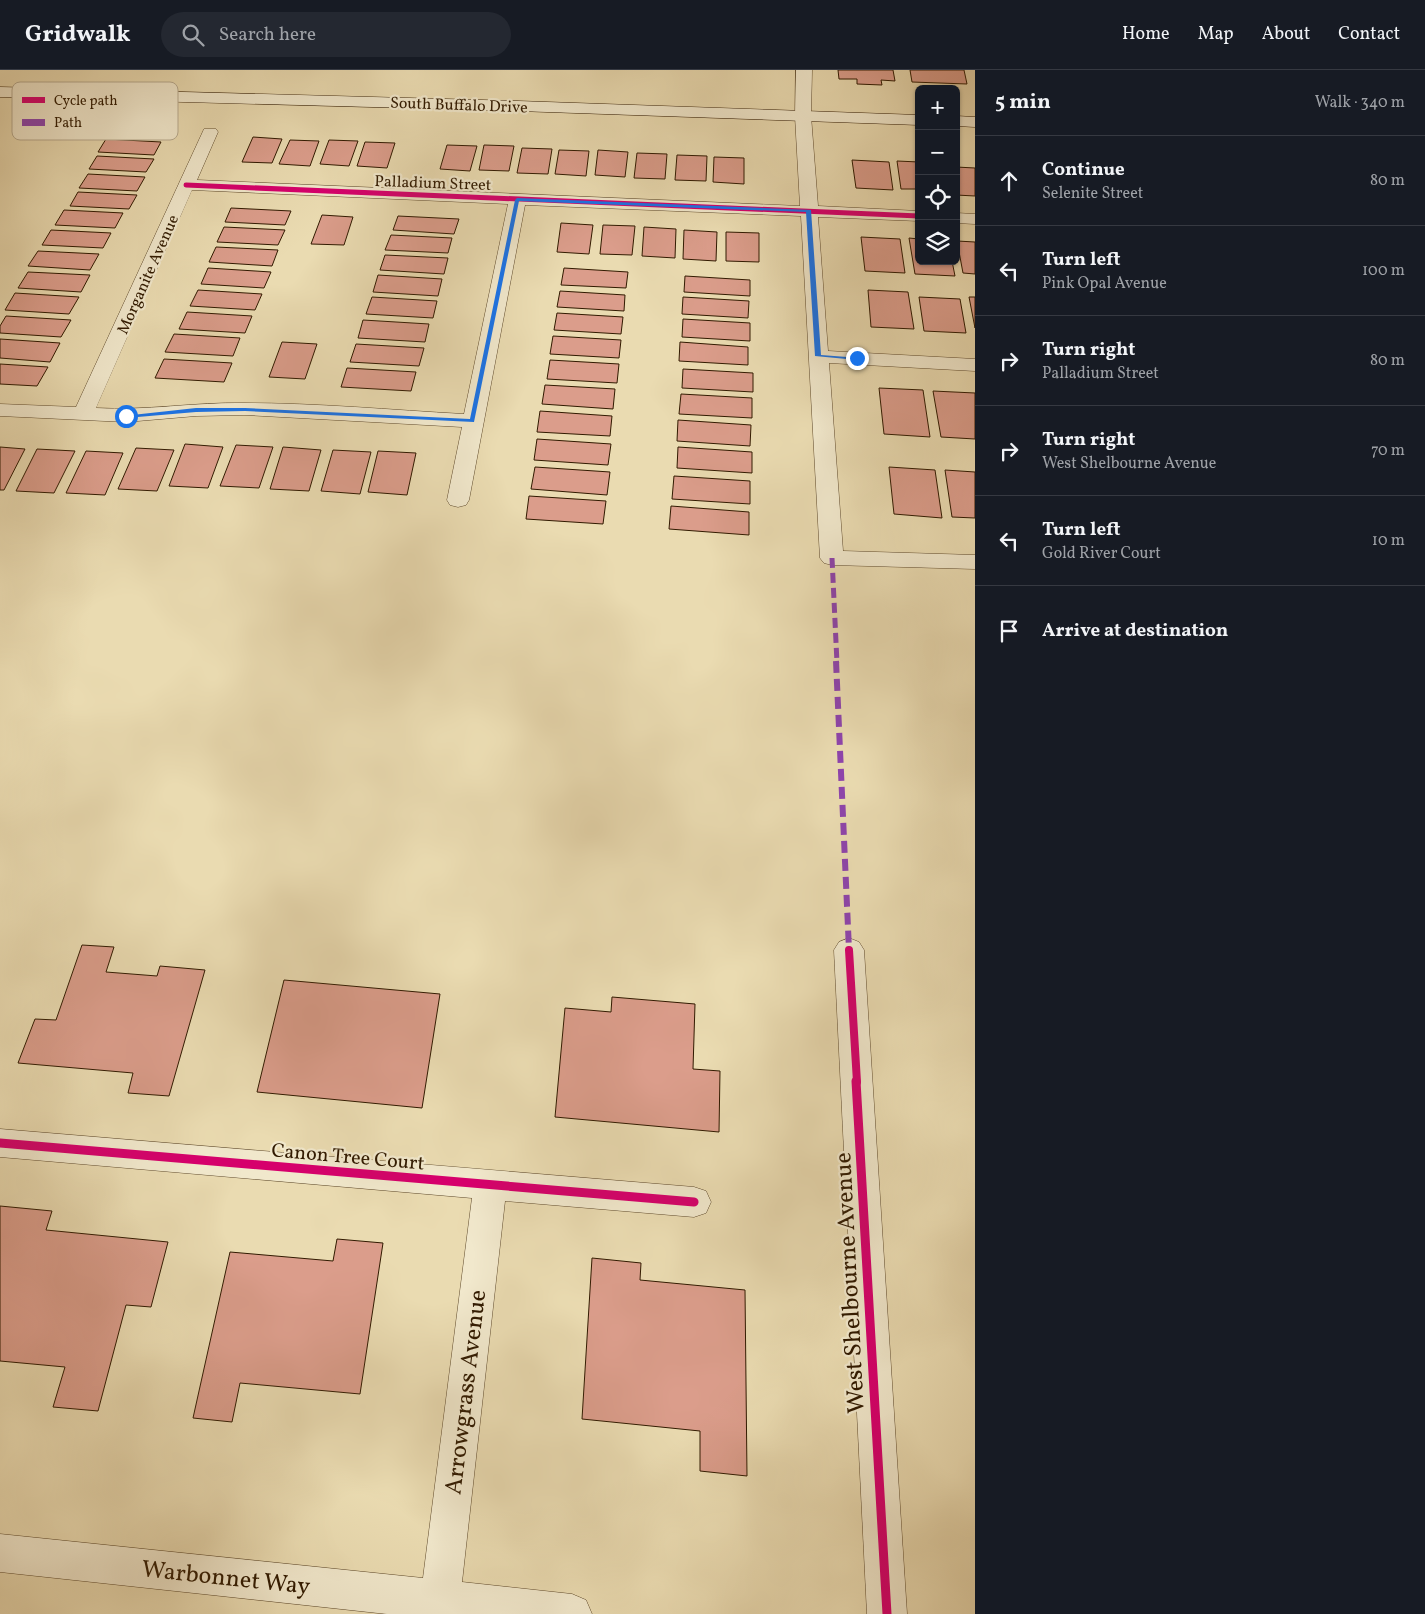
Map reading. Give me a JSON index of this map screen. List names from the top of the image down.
{
  "streets": {
    "street": [
      "South Buffalo Drive",
      "Palladium Street",
      "Morganite Avenue",
      "Canon Tree Court",
      "West Shelbourne Avenue",
      "Arrowgrass Avenue",
      "Warbonnet Way"
    ]
  },
  "crossings": [
    ["Palladium Street", "Morganite Avenue"],
    ["Canon Tree Court", "Arrowgrass Avenue"],
    ["Arrowgrass Avenue", "Warbonnet Way"]
  ],
  "legend": ["Cycle path", "Path"],
  "page": {
    "header": "Gridwalk",
    "search": "Search here",
    "nav": [
      "Home",
      "Map",
      "About",
      "Contact"
    ],
    "heading": ["5 min", "Walk · 340 m"],
    "map_buttons": ["+", "−"],
    "list": [
      ["Continue", "Selenite Street", "80 m"],
      ["Turn left", "Pink Opal Avenue", "100 m"],
      ["Turn right", "Palladium Street", "80 m"],
      ["Turn right", "West Shelbourne Avenue", "70 m"],
      ["Turn left", "Gold River Court", "10 m"],
      "Arrive at destination"
    ]
  }
}
